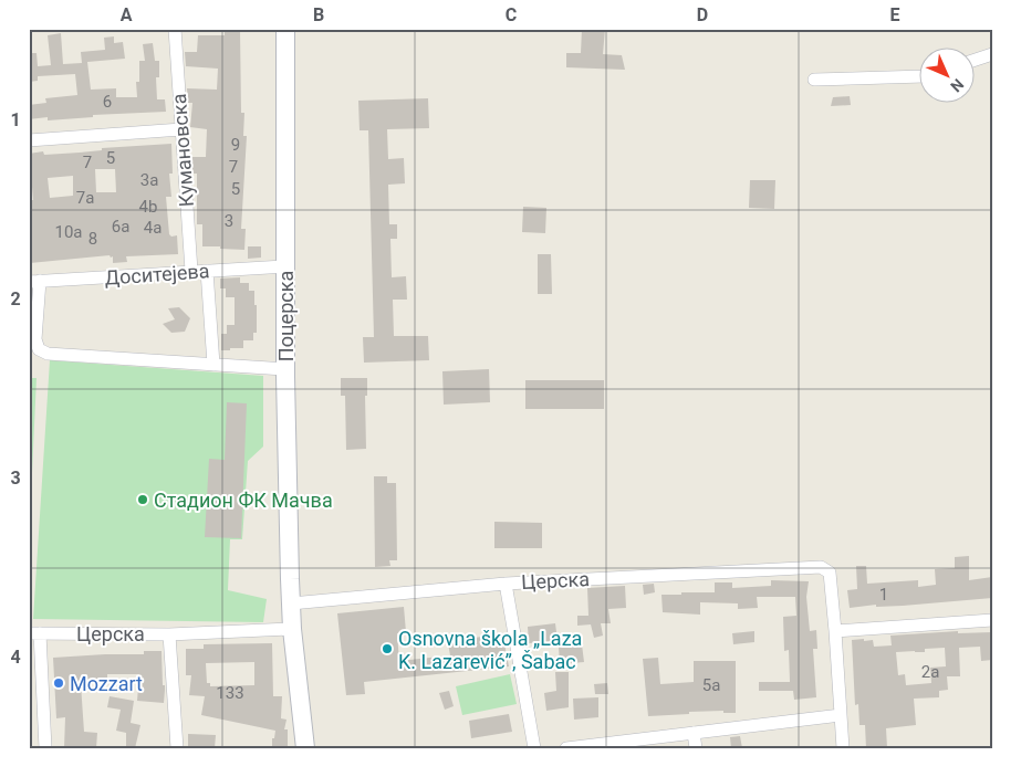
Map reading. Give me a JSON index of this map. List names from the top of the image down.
{
  "streets": {
    "main road": ["Поцерска"],
    "street": ["Кумановска", "Доситејева", "Церска"]
  },
  "crossings": [
    ["Кумановска", "Доситејева"],
    ["Доситејева", "Поцерска"],
    ["Поцерска", "Церска"]
  ],
  "places": ["Стадион ФК Мачва", "Osnovna škola „Laza K. Lazarević”, Šabac", "Mozzart"],
  "house_numbers": [
    "6",
    "9",
    "5",
    "7",
    "7",
    "3a",
    "5",
    "7a",
    "4b",
    "3",
    "6a",
    "4a",
    "10a",
    "8",
    "1",
    "2a",
    "5a",
    "133"
  ],
  "north": "bottom right",
  "grid": {
    "columns": [
      "A",
      "B",
      "C",
      "D",
      "E"
    ],
    "rows": [
      "1",
      "2",
      "3",
      "4"
    ]
  }
}
